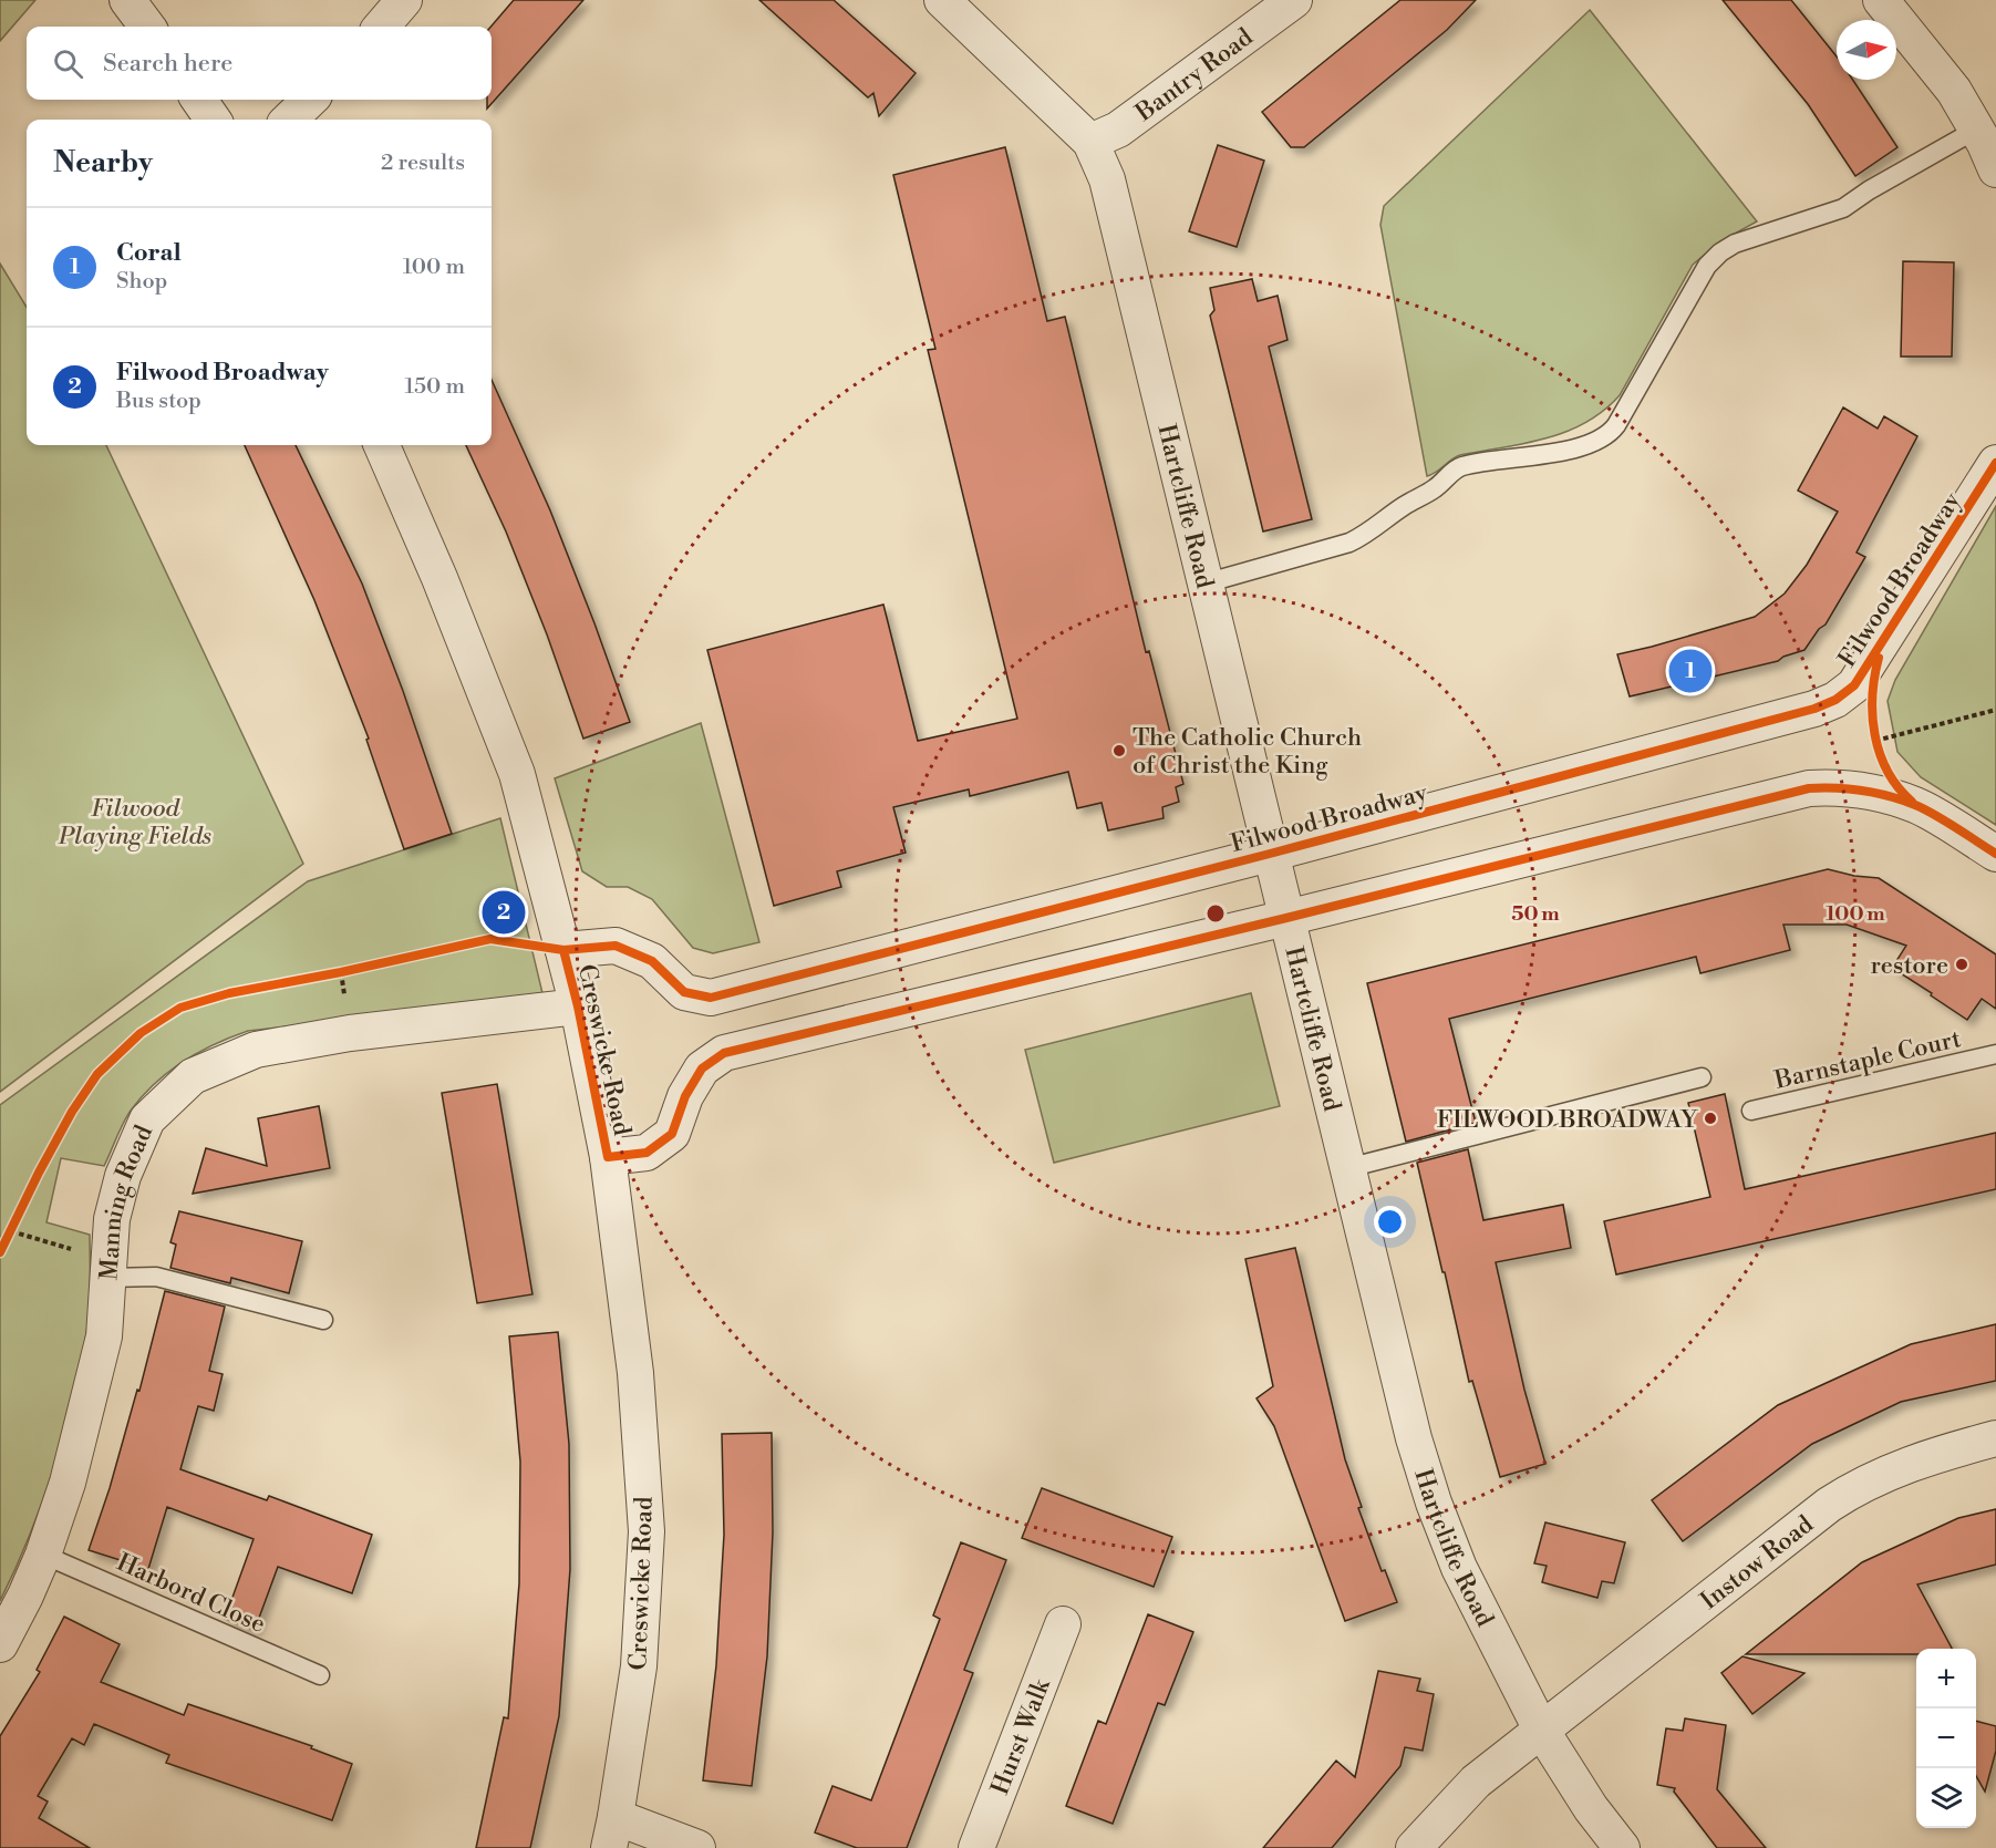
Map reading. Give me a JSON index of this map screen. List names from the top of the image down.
{
  "streets": {
    "street": [
      "Bantry Road",
      "Hartcliffe Road",
      "Filwood Broadway",
      "Creswicke Road",
      "Manning Road",
      "Instow Road",
      "Hurst Walk"
    ],
    "lane": ["Barnstaple Court", "Harbord Close"]
  },
  "crossings": [
    ["Bantry Road", "Hartcliffe Road"],
    ["Hartcliffe Road", "Filwood Broadway"],
    ["Hartcliffe Road", "Instow Road"],
    ["Filwood Broadway", "Creswicke Road"],
    ["Creswicke Road", "Manning Road"],
    ["Manning Road", "Harbord Close"]
  ],
  "parks": ["Filwood Playing Fields"],
  "places": ["The Catholic Church of Christ the King", "restore", "FILWOOD BROADWAY"],
  "north": "right",
  "page": {
    "search": "Search here",
    "heading": ["Nearby", "2 results"],
    "list": [
      {
        "mark": "1",
        "name": "Coral",
        "note": "Shop",
        "value": "100 m"
      },
      {
        "mark": "2",
        "name": "Filwood Broadway",
        "note": "Bus stop",
        "value": "150 m"
      }
    ],
    "pins": ["1", "2"],
    "map_buttons": ["+", "−"]
  },
  "rings": ["50 m", "100 m"]
}
